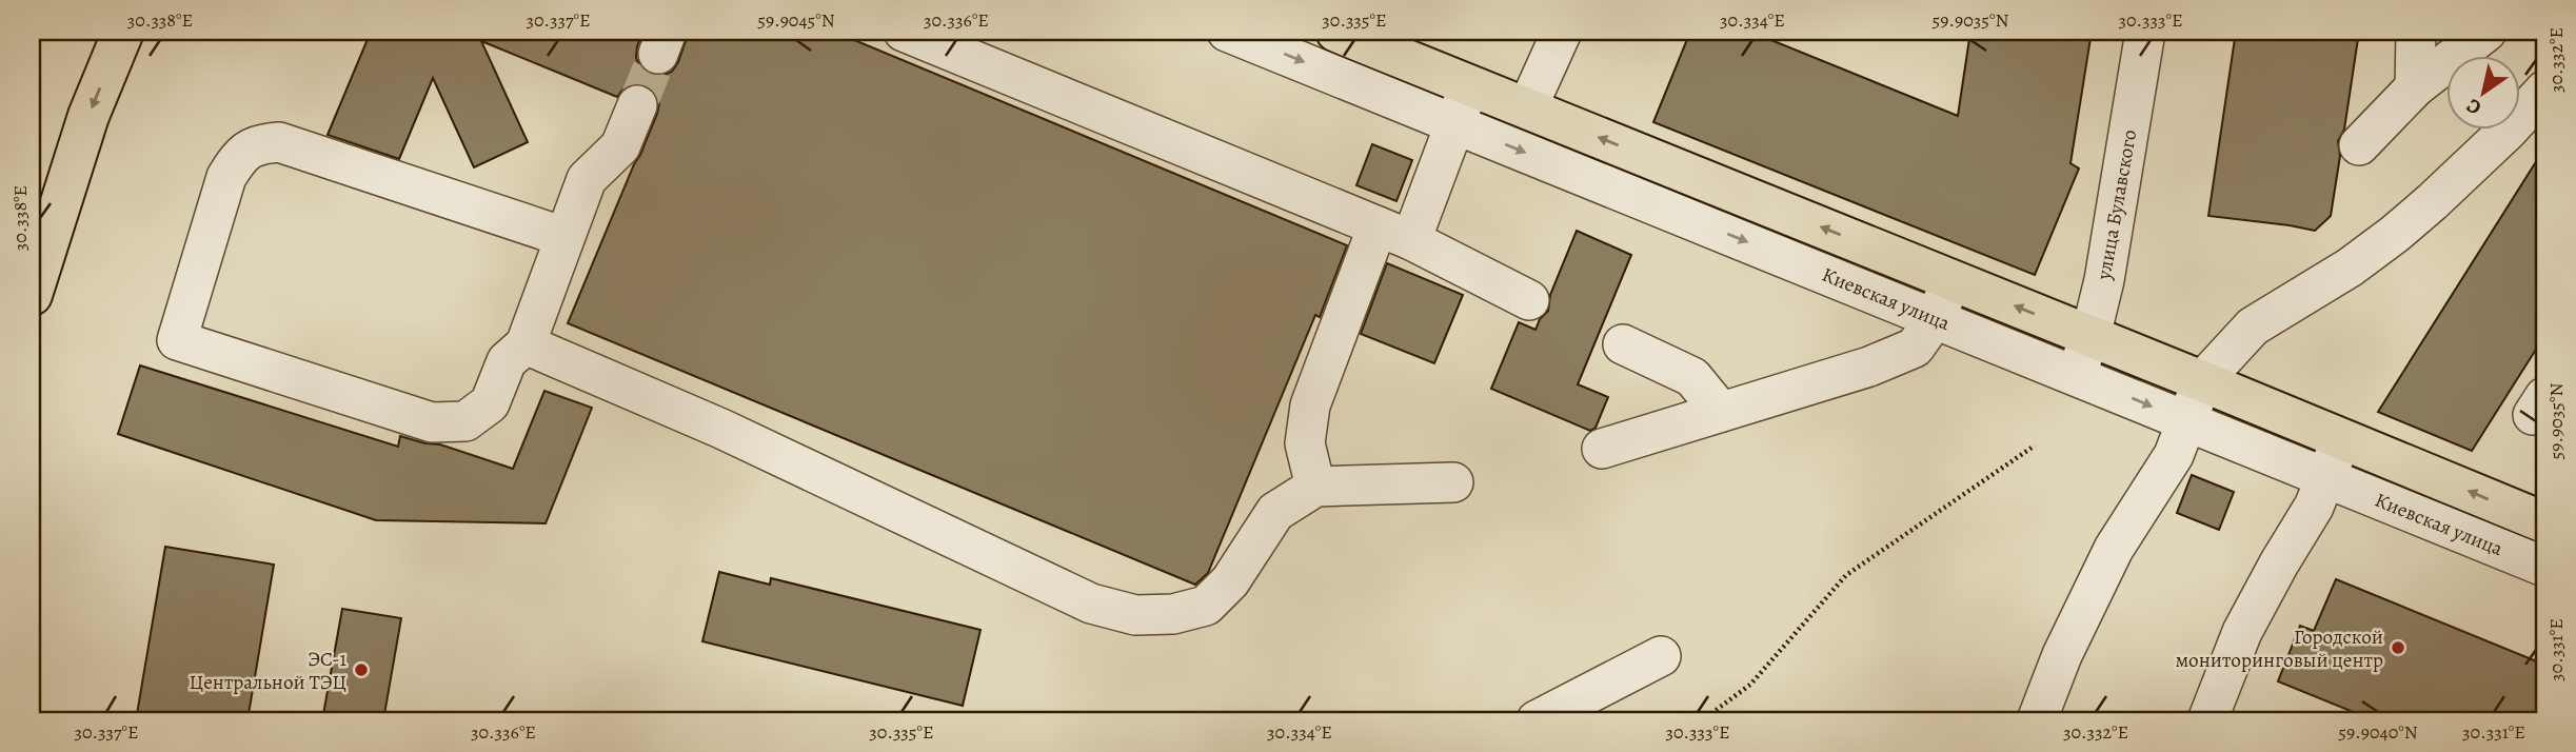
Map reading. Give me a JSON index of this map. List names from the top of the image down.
{
  "streets": {
    "main road": ["Киевская улица"],
    "street": ["улица Булавского"]
  },
  "crossings": [
    ["улица Булавского", "Киевская улица"]
  ],
  "places": ["Городской мониторинговый центр", "ЭС-1 Центральной ТЭЦ"],
  "north": "bottom left",
  "coordinates": [
    "30.338°E",
    "30.337°E",
    "59.9045°N",
    "30.336°E",
    "30.335°E",
    "30.334°E",
    "59.9035°N",
    "30.333°E",
    "30.332°E",
    "30.331°E",
    "59.9040°N"
  ]
}
